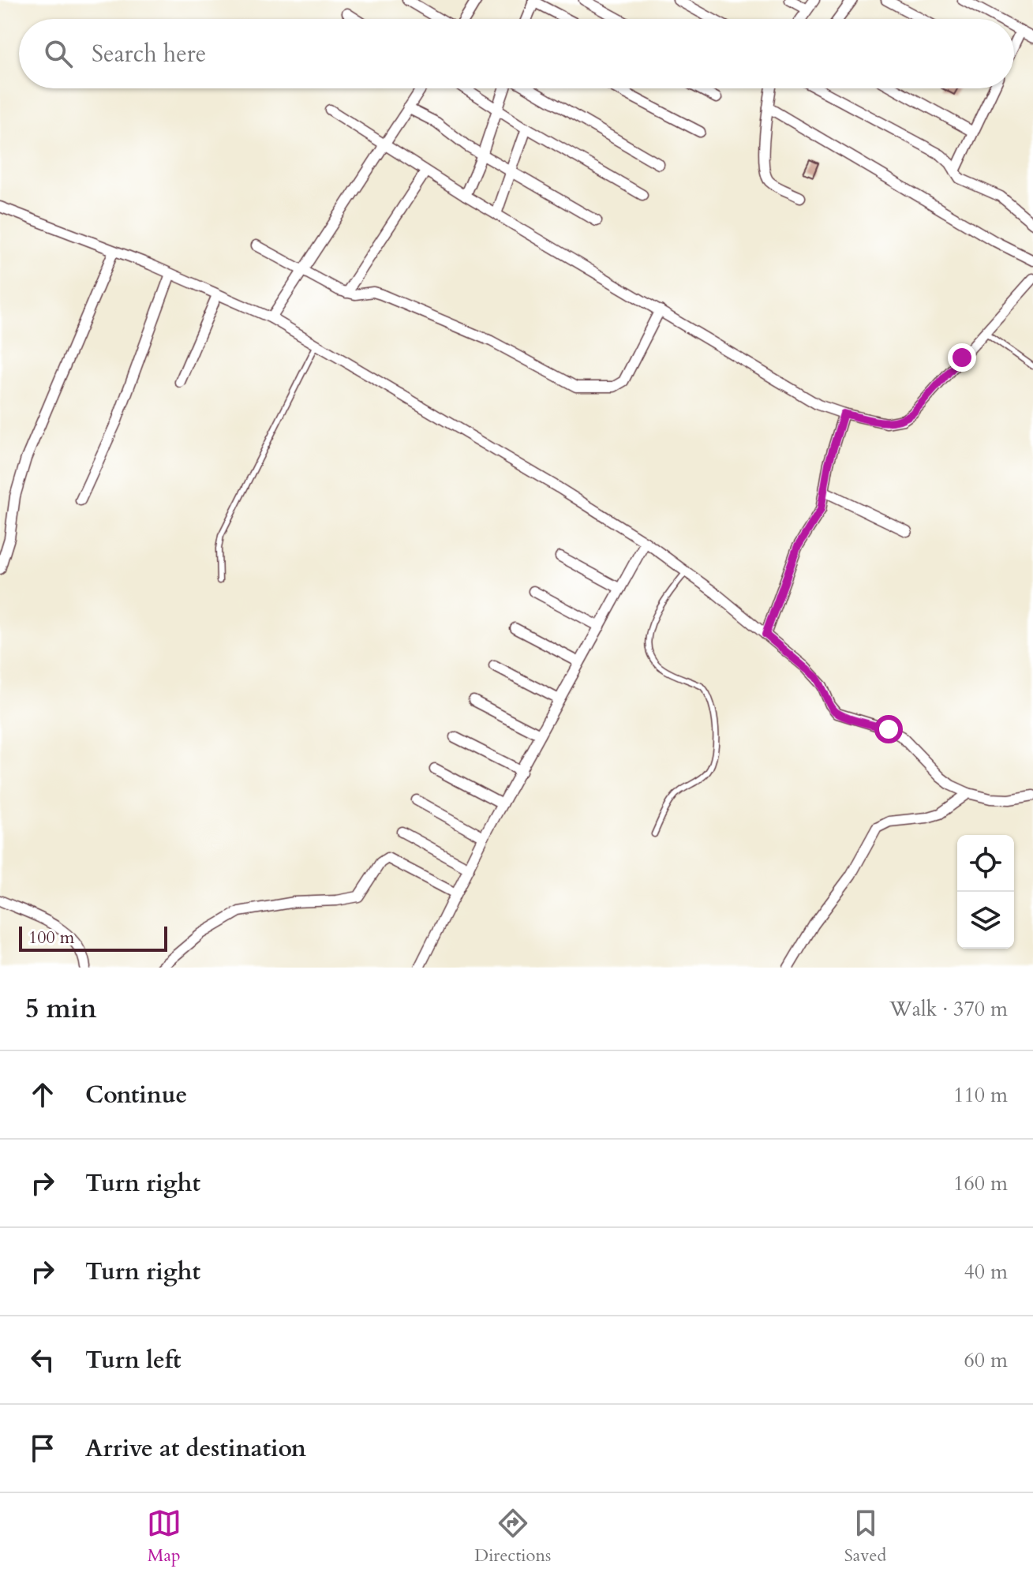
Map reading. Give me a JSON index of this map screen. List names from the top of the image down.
{
  "scale_bar": "100 m",
  "page": {
    "search": "Search here",
    "scale": "100 m",
    "heading": ["5 min", "Walk · 370 m"],
    "list": [
      ["Continue", "110 m"],
      ["Turn right", "160 m"],
      ["Turn right", "40 m"],
      ["Turn left", "60 m"],
      "Arrive at destination"
    ],
    "nav": ["Map", "Directions", "Saved"]
  }
}
